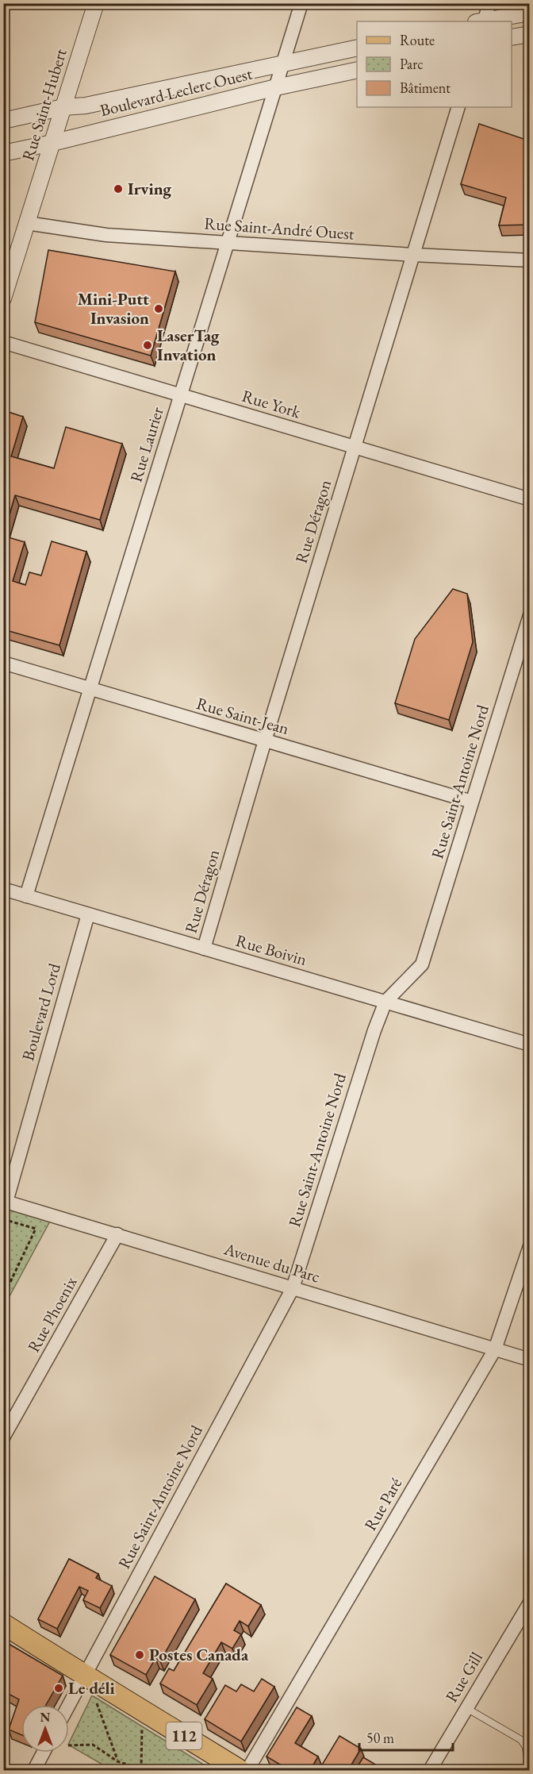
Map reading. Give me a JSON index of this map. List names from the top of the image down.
{
  "streets": {
    "main road": ["112"],
    "street": [
      "Boulevard Leclerc Ouest",
      "Rue Saint-Hubert",
      "Rue Saint-André Ouest",
      "Rue York",
      "Rue Laurier",
      "Rue Déragon",
      "Rue Saint-Jean",
      "Rue Saint-Antoine Nord",
      "Rue Boivin",
      "Boulevard Lord",
      "Avenue du Parc",
      "Rue Phoenix",
      "Rue Paré",
      "Rue Gill"
    ]
  },
  "crossings": [
    ["Boulevard Leclerc Ouest", "Rue Saint-Hubert"],
    ["Boulevard Leclerc Ouest", "Rue Laurier"],
    ["Rue Saint-Hubert", "Rue Saint-André Ouest"],
    ["Rue Saint-André Ouest", "Rue Laurier"],
    ["Rue Saint-André Ouest", "Rue Déragon"],
    ["Rue York", "Rue Laurier"],
    ["Rue York", "Rue Déragon"],
    ["Rue Laurier", "Rue Saint-Jean"],
    ["Rue Laurier", "Rue Boivin"],
    ["Rue Déragon", "Rue Saint-Jean"],
    ["Rue Déragon", "Rue Boivin"],
    ["Rue Saint-Jean", "Rue Saint-Antoine Nord"],
    ["Rue Saint-Antoine Nord", "Rue Boivin"],
    ["Rue Saint-Antoine Nord", "Avenue du Parc"],
    ["Rue Saint-Antoine Nord", "112"],
    ["Rue Boivin", "Boulevard Lord"],
    ["Boulevard Lord", "Avenue du Parc"],
    ["Avenue du Parc", "Rue Phoenix"],
    ["Avenue du Parc", "Rue Paré"]
  ],
  "places": [
    "Irving",
    "Mini-Putt Invasion",
    "LaserTag Invation",
    "Postes Canada",
    "Le déli"
  ],
  "legend": ["Route", "Parc", "Bâtiment"],
  "scale_bar": "50 m",
  "north": "top"
}
